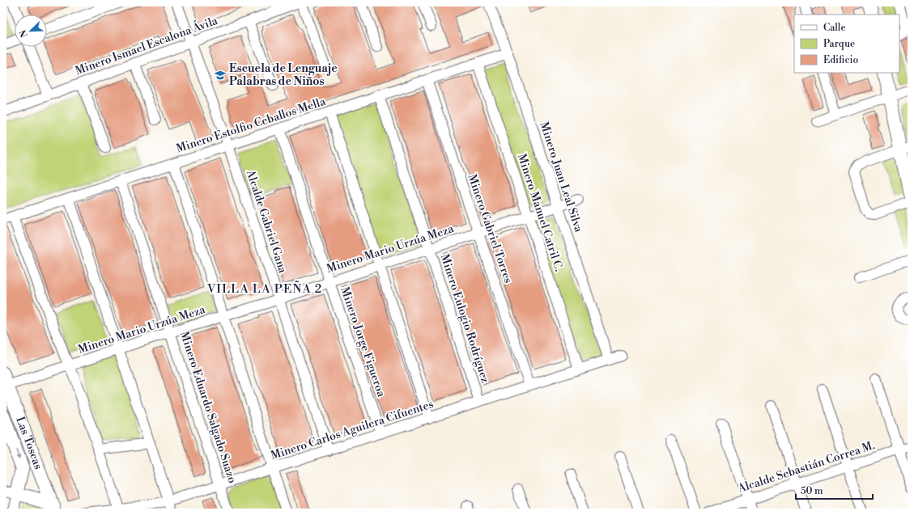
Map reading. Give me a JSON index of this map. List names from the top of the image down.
{
  "streets": {
    "street": [
      "Minero Ismael Escalona Ávila",
      "Minero Estolfio Ceballos Mella",
      "Minero Juan Leal Silva",
      "Minero Manuel Catril C.",
      "Alcalde Gabriel Gana",
      "Minero Gabriel Torres",
      "Minero Mario Urzúa Meza",
      "Minero Eulogio Rodríguez",
      "Minero Jorge Figueroa",
      "Minero Eduardo Salgado Suazo",
      "Minero Carlos Aguilera Cifuentes",
      "Las Toscas",
      "Alcalde Sebastián Correa M."
    ]
  },
  "crossings": [
    ["Minero Ismael Escalona Ávila", "Alcalde Gabriel Gana"],
    ["Minero Estolfio Ceballos Mella", "Minero Juan Leal Silva"],
    ["Minero Estolfio Ceballos Mella", "Minero Manuel Catril C."],
    ["Minero Estolfio Ceballos Mella", "Alcalde Gabriel Gana"],
    ["Minero Estolfio Ceballos Mella", "Minero Gabriel Torres"],
    ["Minero Estolfio Ceballos Mella", "Minero Eulogio Rodríguez"],
    ["Minero Estolfio Ceballos Mella", "Minero Jorge Figueroa"],
    ["Minero Estolfio Ceballos Mella", "Minero Eduardo Salgado Suazo"],
    ["Minero Juan Leal Silva", "Minero Mario Urzúa Meza"],
    ["Minero Juan Leal Silva", "Minero Carlos Aguilera Cifuentes"],
    ["Minero Manuel Catril C.", "Minero Mario Urzúa Meza"],
    ["Minero Manuel Catril C.", "Minero Carlos Aguilera Cifuentes"],
    ["Alcalde Gabriel Gana", "Minero Mario Urzúa Meza"],
    ["Alcalde Gabriel Gana", "Minero Carlos Aguilera Cifuentes"],
    ["Minero Gabriel Torres", "Minero Mario Urzúa Meza"],
    ["Minero Gabriel Torres", "Minero Carlos Aguilera Cifuentes"],
    ["Minero Mario Urzúa Meza", "Minero Eulogio Rodríguez"],
    ["Minero Mario Urzúa Meza", "Minero Jorge Figueroa"],
    ["Minero Mario Urzúa Meza", "Minero Eduardo Salgado Suazo"],
    ["Minero Mario Urzúa Meza", "Las Toscas"],
    ["Minero Eulogio Rodríguez", "Minero Carlos Aguilera Cifuentes"],
    ["Minero Jorge Figueroa", "Minero Carlos Aguilera Cifuentes"],
    ["Minero Eduardo Salgado Suazo", "Minero Carlos Aguilera Cifuentes"]
  ],
  "districts": ["VILLA LA PEÑA 2"],
  "places": {
    "school or university": ["Escuela de Lenguaje Palabras de Niños"]
  },
  "legend": ["Calle", "Parque", "Edificio"],
  "scale_bar": "50 m",
  "north": "bottom left"
}
